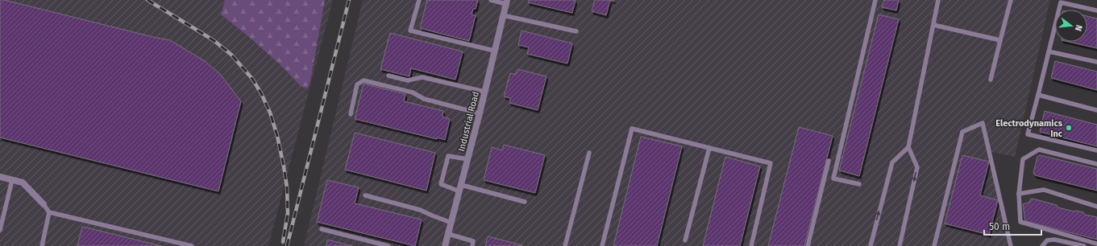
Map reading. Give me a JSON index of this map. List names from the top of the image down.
{
  "streets": {
    "street": ["Industrial Road"]
  },
  "places": ["Electrodynamics Inc"],
  "scale_bar": "50 m",
  "north": "right"
}
